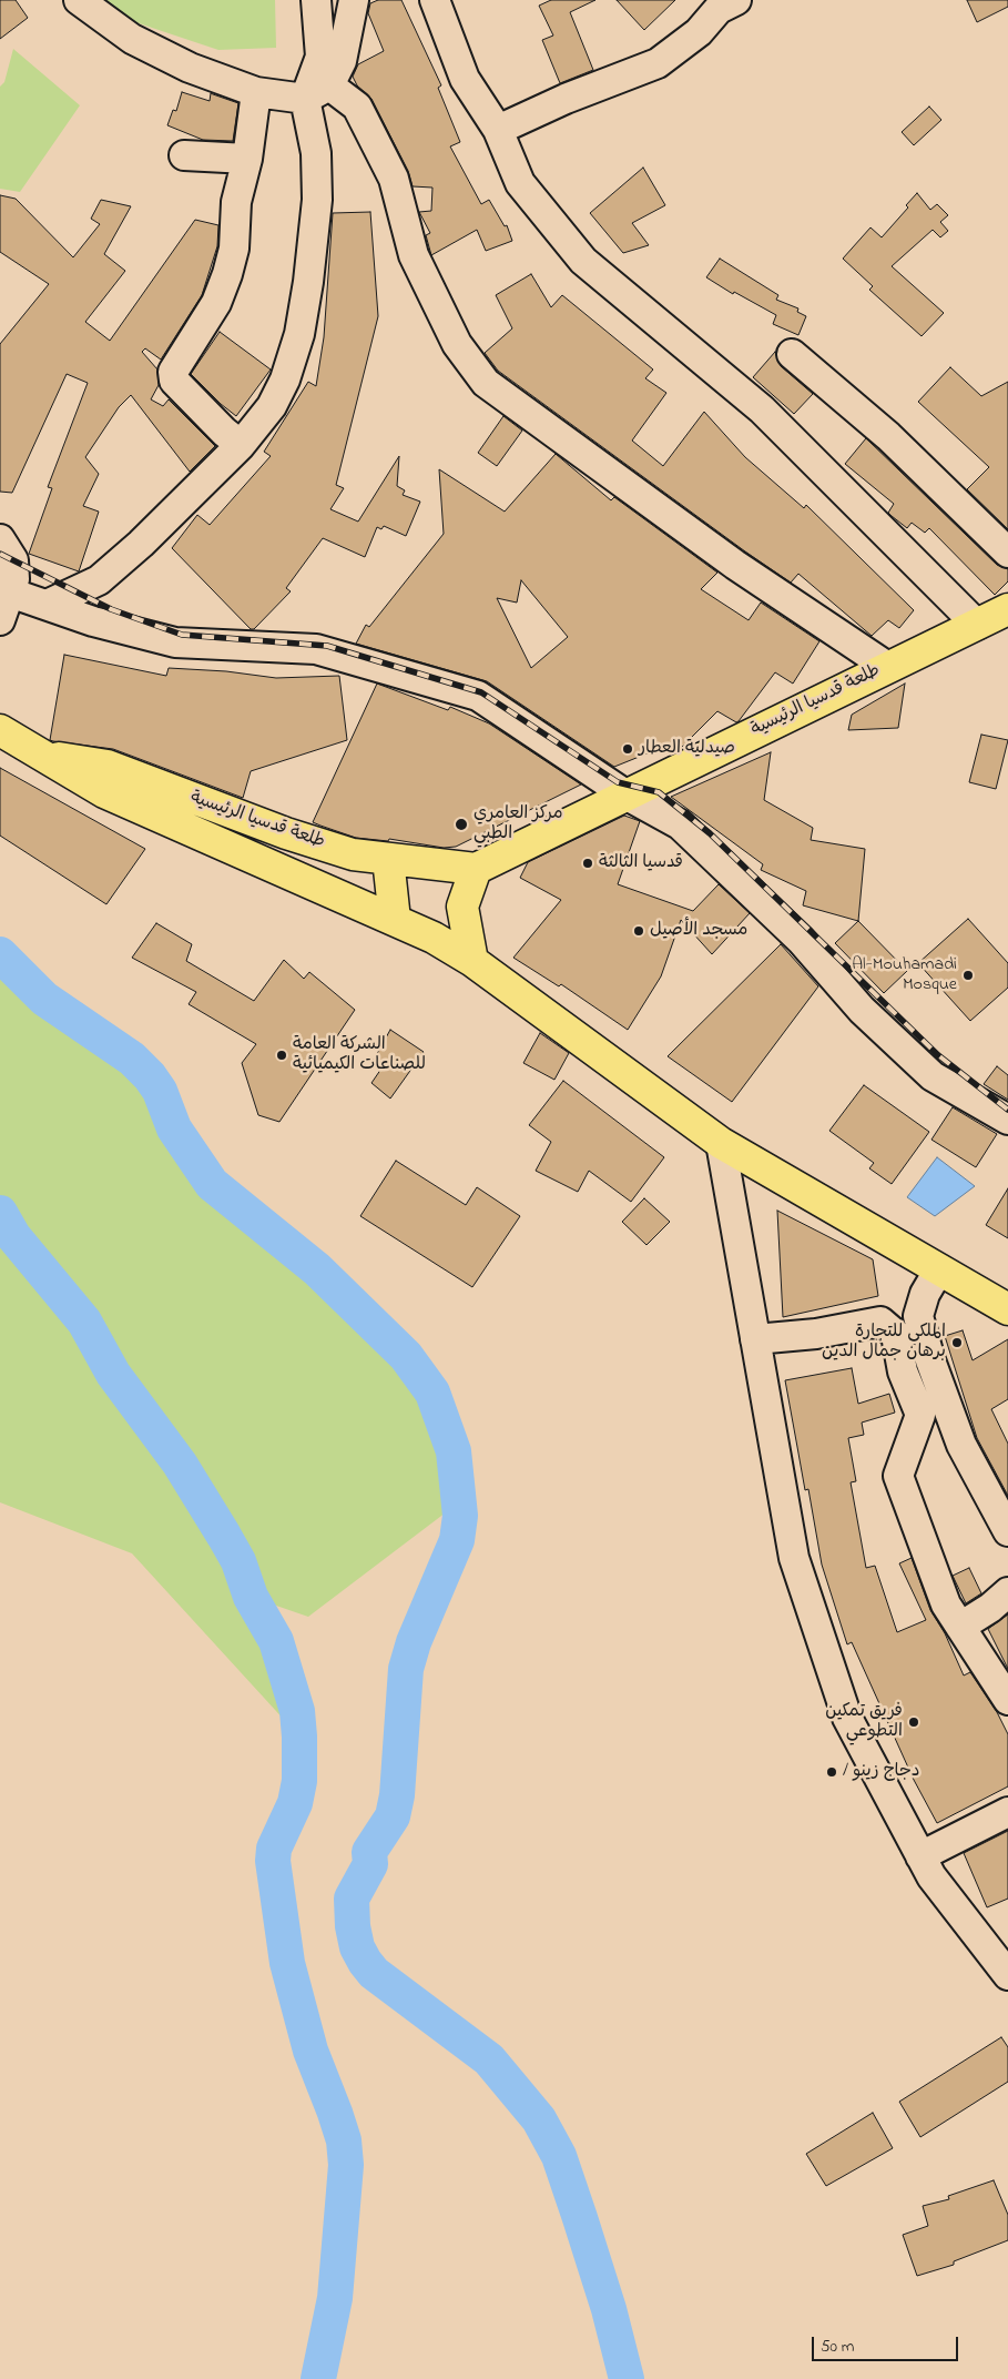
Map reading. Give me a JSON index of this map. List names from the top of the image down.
{
  "streets": {
    "main road": ["طلعة قدسيا الرئيسية"]
  },
  "places": [
    "صيدلية العطار",
    "مركز العامري الطبي",
    "قدسيا الثالثة",
    "مسجد الأصيل",
    "Al-Mouhamadi Mosque",
    "الشركة العامة للصناعات الكيميائية",
    "الملكي للتجارة برهان جمال الدين",
    "فريق تمكين التطوعي",
    "/ دجاج زينو"
  ],
  "scale_bar": "50 m"
}
